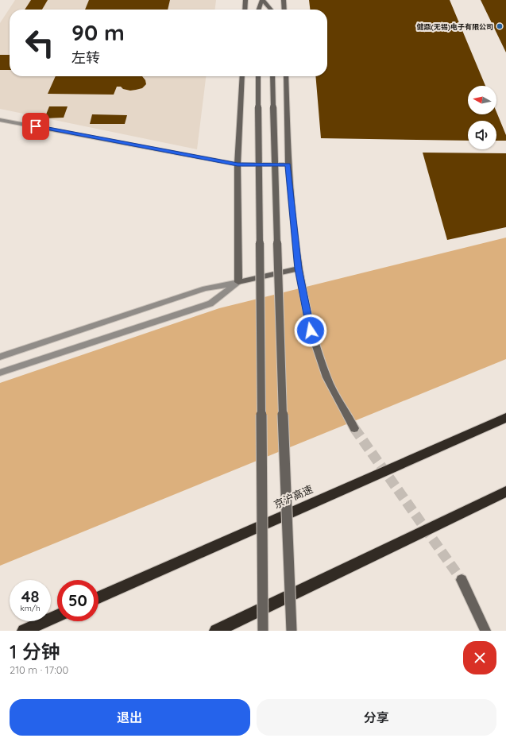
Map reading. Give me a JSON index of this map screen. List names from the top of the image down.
{
  "streets": {
    "highway": ["京沪高速"]
  },
  "places": ["健鼎(无锡)电子有限公司"],
  "north": "left",
  "page": {
    "turn": ["90 m", "左转"],
    "speed": "48 km/h",
    "limit": "50",
    "heading": ["1 分钟", "210 m · 17:00"],
    "buttons": ["退出", "分享"]
  }
}
